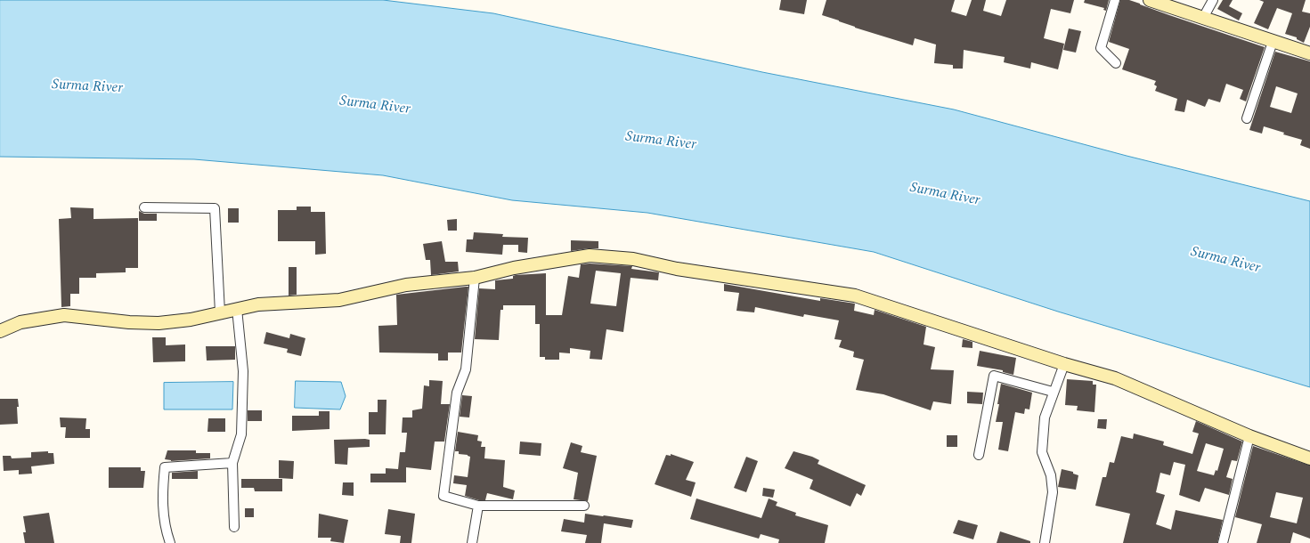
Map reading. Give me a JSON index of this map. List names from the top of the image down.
{
  "water": ["Surma River"]
}
